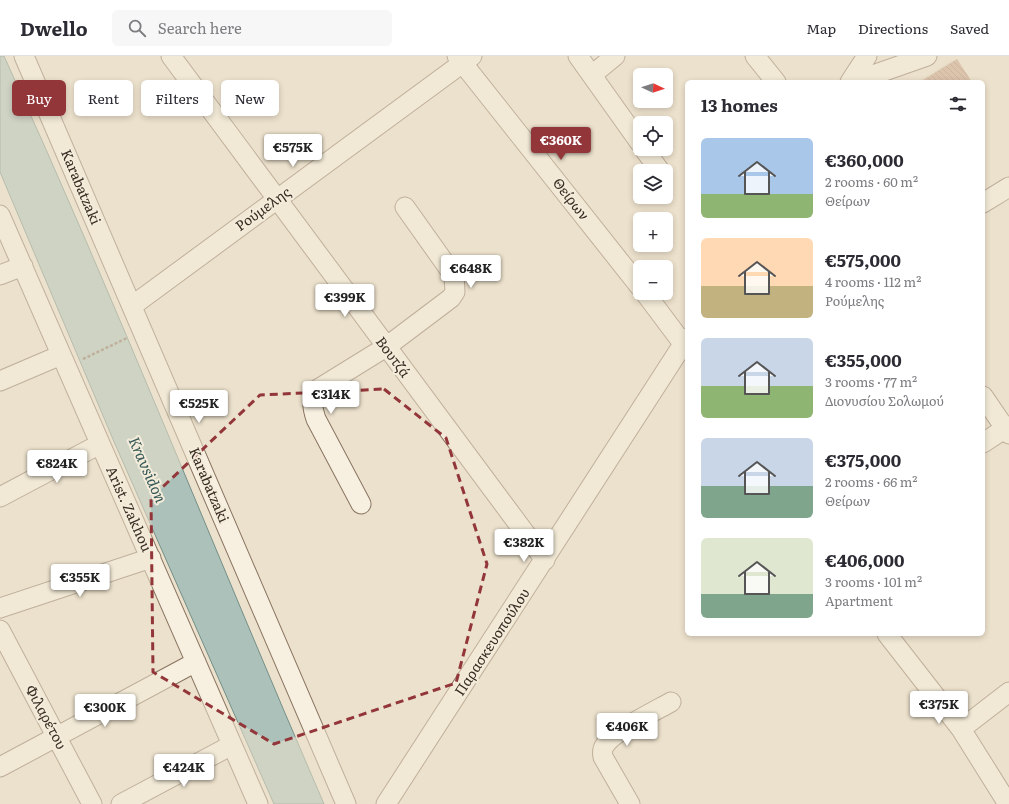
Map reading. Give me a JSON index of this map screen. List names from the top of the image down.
{
  "streets": {
    "street": [
      "Karabatzaki",
      "Θείρων",
      "Ρούμελης",
      "Βουτζά",
      "Arist. Zakhou",
      "Παρασκευοπούλου",
      "Φιλαρέτου"
    ]
  },
  "crossings": [
    ["Karabatzaki", "Ρούμελης"],
    ["Θείρων", "Ρούμελης"],
    ["Ρούμελης", "Βουτζά"],
    ["Βουτζά", "Παρασκευοπούλου"]
  ],
  "water": ["Kravsidon"],
  "north": "right",
  "page": {
    "header": "Dwello",
    "search": "Search here",
    "nav": ["Map", "Directions", "Saved"],
    "map_buttons": ["+", "−"],
    "chip": [
      "Buy",
      "Rent",
      "Filters",
      "New"
    ],
    "heading": "13 homes",
    "price": [
      "€360K",
      "€575K",
      "€648K",
      "€399K",
      "€314K",
      "€525K",
      "€824K",
      "€382K",
      "€355K",
      "€375K",
      "€300K",
      "€406K",
      "€424K"
    ],
    "list": [
      {
        "name": "€360,000",
        "note": "2 rooms · 60 m² · Θείρων"
      },
      {
        "name": "€575,000",
        "note": "4 rooms · 112 m² · Ρούμελης"
      },
      {
        "name": "€355,000",
        "note": "3 rooms · 77 m² · Διονυσίου Σολωμού"
      },
      {
        "name": "€375,000",
        "note": "2 rooms · 66 m² · Θείρων"
      },
      {
        "name": "€406,000",
        "note": "3 rooms · 101 m² · Apartment"
      }
    ]
  }
}
